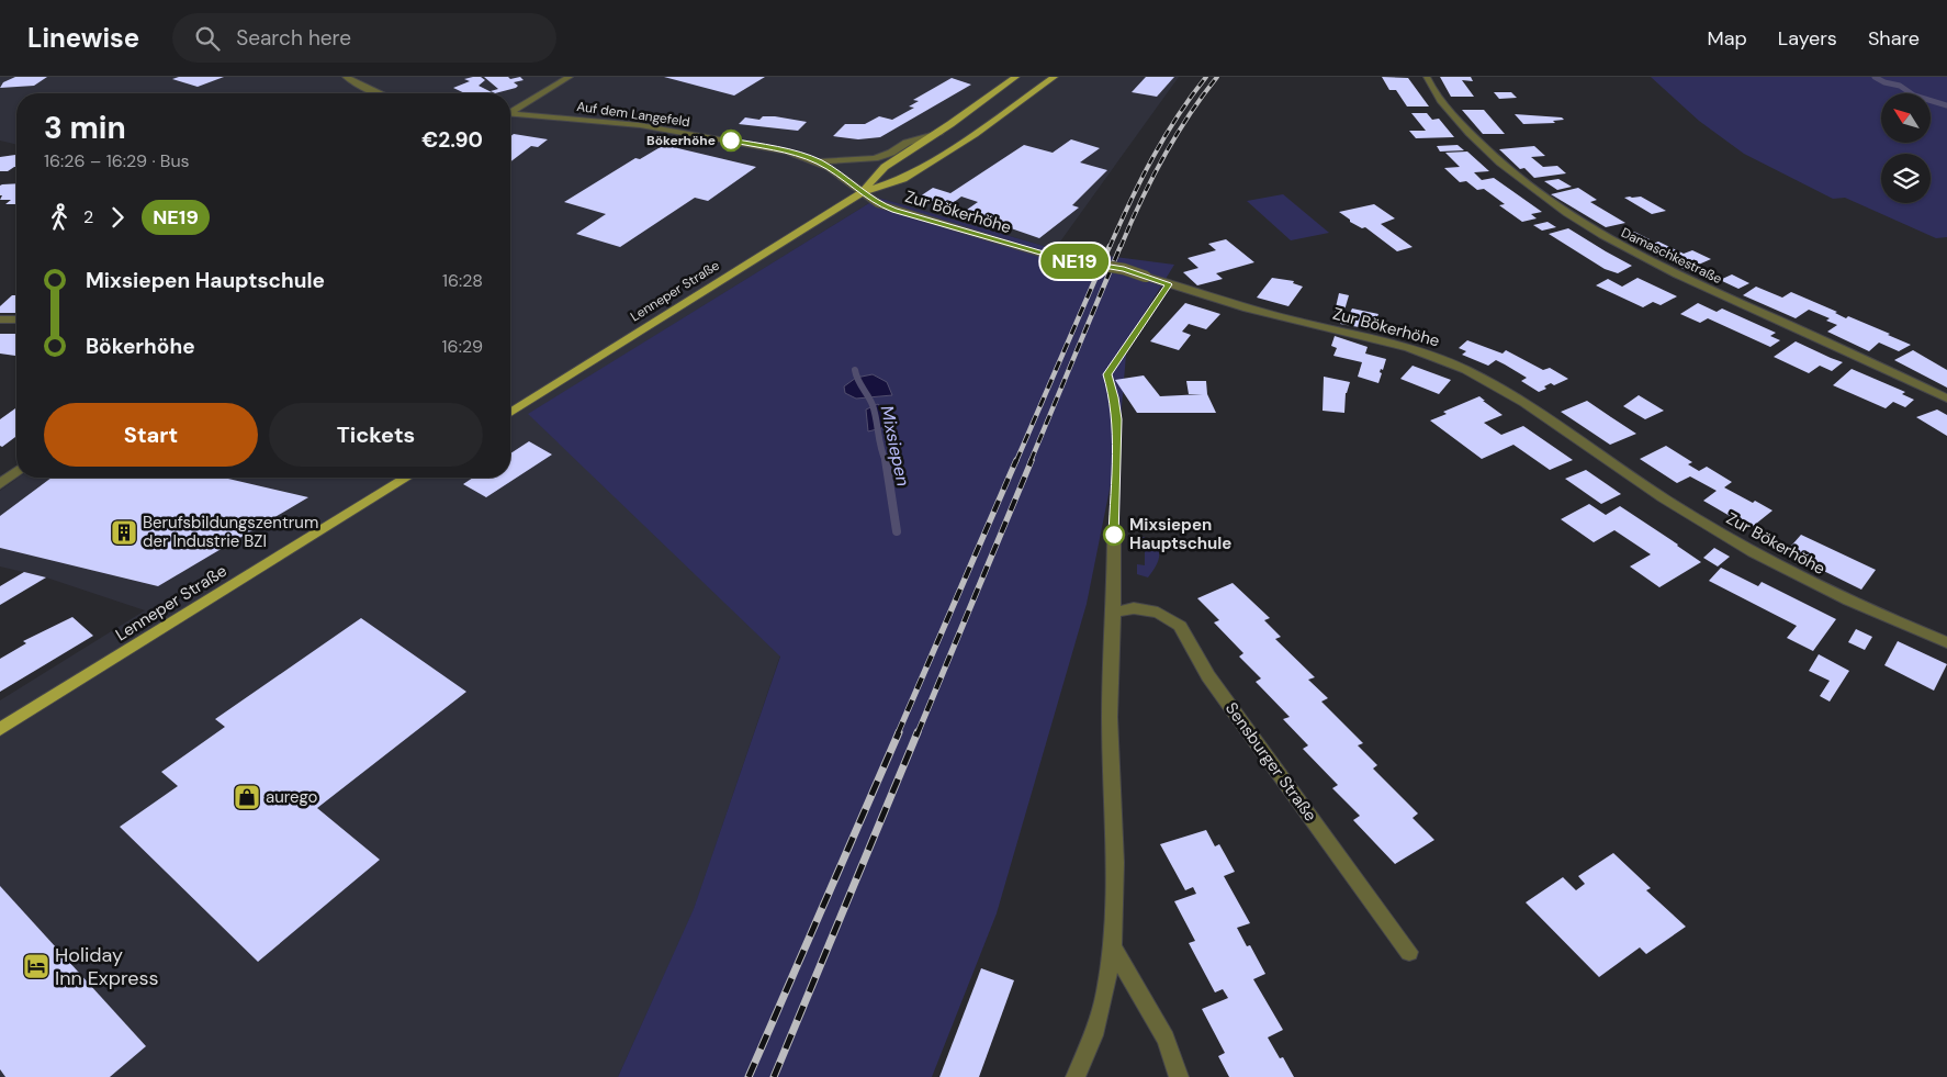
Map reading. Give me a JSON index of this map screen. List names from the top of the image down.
{
  "streets": {
    "main road": ["Lenneper Straße"],
    "street": [
      "Auf dem Langefeld",
      "Zur Bökerhöhe",
      "Damaschkestraße",
      "Sensburger Straße"
    ]
  },
  "crossings": [
    ["Auf dem Langefeld", "Zur Bökerhöhe"],
    ["Auf dem Langefeld", "Lenneper Straße"],
    ["Zur Bökerhöhe", "Lenneper Straße"]
  ],
  "water": ["Mixsiepen"],
  "places": {
    "other": ["Bökerhöhe", "Mixsiepen Hauptschule"],
    "building": ["Berufsbildungszentrum der Industrie BZI"],
    "shop": ["aurego"],
    "hotel": ["Holiday Inn Express"]
  },
  "lines": ["bus line NE19"],
  "north": "top left",
  "page": {
    "header": "Linewise",
    "search": "Search here",
    "nav": ["Map", "Layers", "Share"],
    "on_map": "NE19",
    "heading": ["3 min", "16:26 – 16:29 · Bus", "€2.90"],
    "legs": ["2", "NE19"],
    "list": [
      {
        "name": "Mixsiepen Hauptschule",
        "value": "16:28"
      },
      {
        "name": "Bökerhöhe",
        "value": "16:29"
      }
    ],
    "buttons": ["Start", "Tickets"]
  }
}
